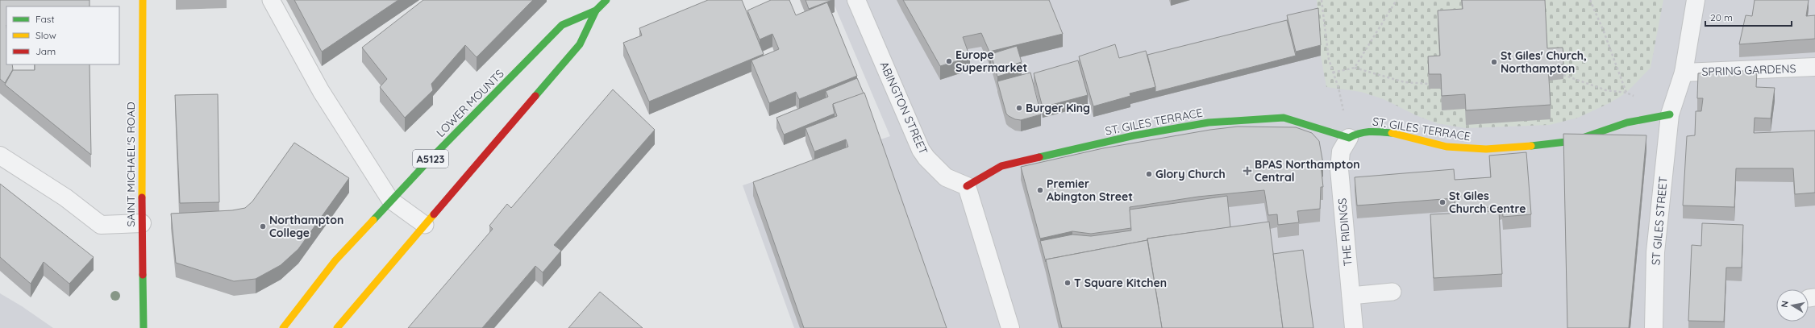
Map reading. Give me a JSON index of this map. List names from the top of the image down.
{
  "streets": {
    "street": [
      "SPRING GARDENS",
      "LOWER MOUNTS",
      "ABINGTON STREET",
      "ST. GILES TERRACE",
      "A5123",
      "SAINT MICHAEL'S ROAD",
      "ST GILES STREET",
      "THE RIDINGS"
    ]
  },
  "crossings": [
    ["SPRING GARDENS", "ST GILES STREET"],
    ["ABINGTON STREET", "ST. GILES TERRACE"],
    ["ST. GILES TERRACE", "ST GILES STREET"],
    ["ST. GILES TERRACE", "THE RIDINGS"]
  ],
  "places": {
    "other": [
      "Europe Supermarket",
      "St Giles' Church, Northampton",
      "Burger King",
      "Glory Church",
      "Premier Abington Street",
      "St Giles Church Centre",
      "Northampton College",
      "T Square Kitchen"
    ],
    "health": ["BPAS Northampton Central"]
  },
  "legend": ["Fast", "Slow", "Jam"],
  "scale_bar": "20 m",
  "north": "left"
}
